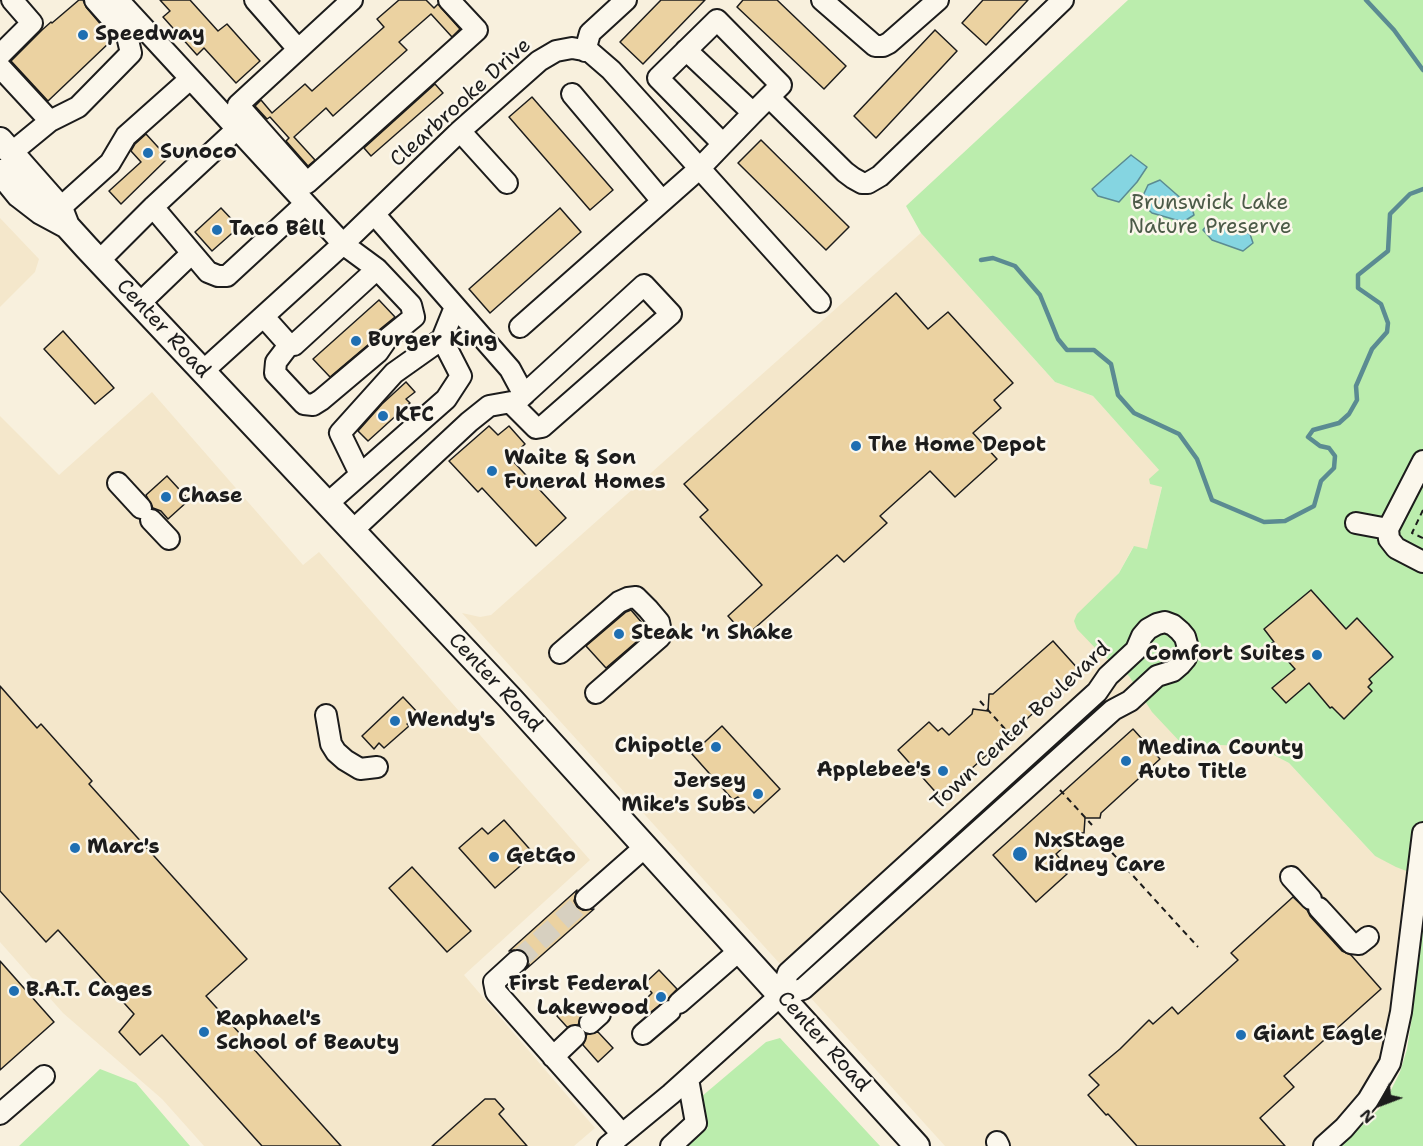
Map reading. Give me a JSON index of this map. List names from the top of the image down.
{
  "streets": {
    "main road": ["Center Road"],
    "street": ["Clearbrooke Drive", "Town Center Boulevard"]
  },
  "crossings": [
    ["Clearbrooke Drive", "Center Road"],
    ["Center Road", "Town Center Boulevard"]
  ],
  "parks": ["Brunswick Lake Nature Preserve"],
  "places": [
    "Speedway",
    "Sunoco",
    "Taco Bell",
    "Burger King",
    "KFC",
    "The Home Depot",
    "Waite & Son Funeral Homes",
    "Chase",
    "Steak 'n Shake",
    "Comfort Suites",
    "Wendy's",
    "Chipotle",
    "Medina County Auto Title",
    "Applebee's",
    "Jersey Mike's Subs",
    "Marc's",
    "NxStage Kidney Care",
    "GetGo",
    "B.A.T. Cages",
    "First Federal Lakewood",
    "Raphael's School of Beauty",
    "Giant Eagle"
  ],
  "north": "bottom left"
}
